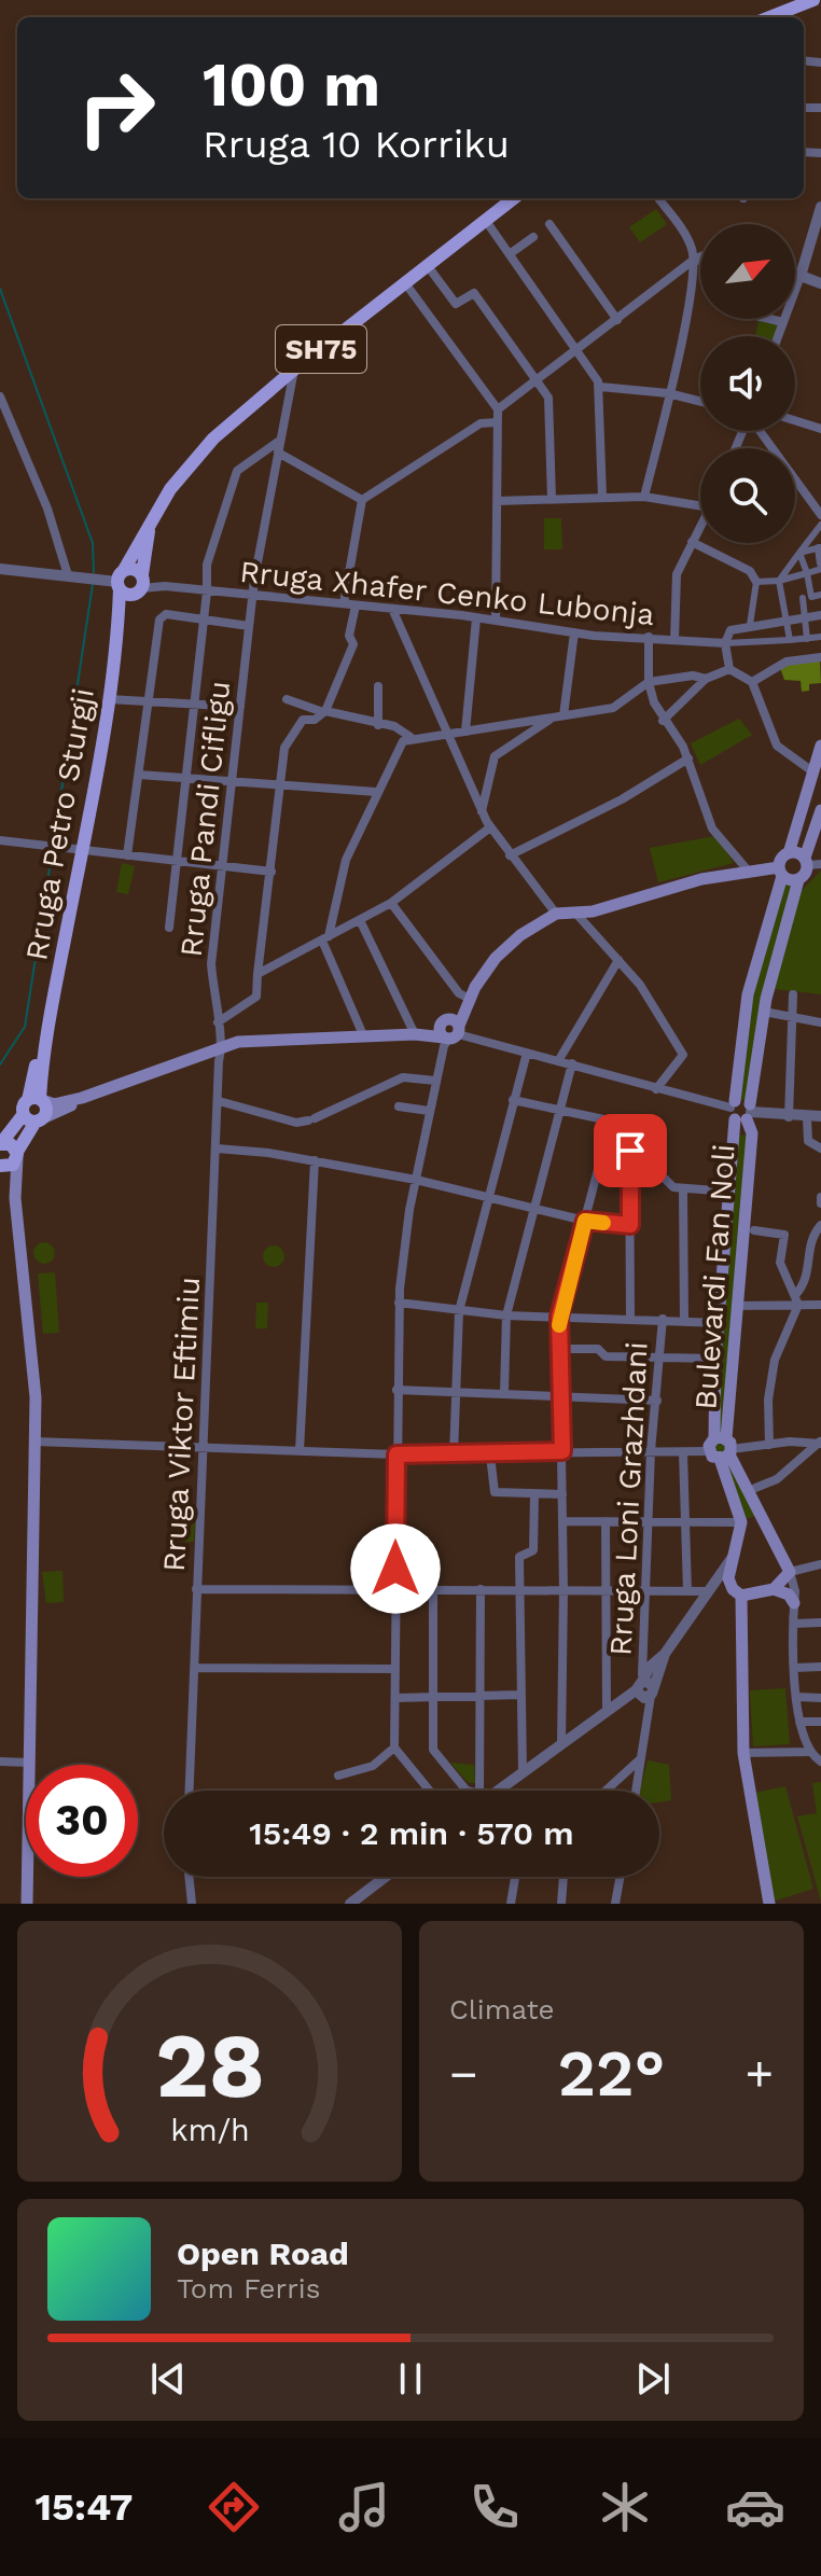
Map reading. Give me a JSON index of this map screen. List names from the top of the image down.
{
  "streets": {
    "main road": ["SH75", "Rruga Petro Sturgji", "Bulevardi Fan Noli"],
    "street": [
      "Rruga Xhafer Cenko Lubonja",
      "Rruga Pandi Cifligu",
      "Rruga Viktor Eftimiu",
      "Rruga Loni Grazhdani"
    ]
  },
  "crossings": [
    ["SH75", "Rruga Pandi Cifligu"],
    ["SH75", "Rruga Petro Sturgji"],
    ["Rruga Xhafer Cenko Lubonja", "Rruga Pandi Cifligu"],
    ["Rruga Xhafer Cenko Lubonja", "Rruga Petro Sturgji"],
    ["Rruga Pandi Cifligu", "Rruga Viktor Eftimiu"]
  ],
  "north": "top right",
  "page": {
    "turn": ["100 m", "Rruga 10 Korriku"],
    "limit": "30",
    "trip": "15:49 · 2 min · 570 m",
    "tile": "Climate",
    "heat": ["−", "22°", "+"],
    "song": ["Open Road", "Tom Ferris"],
    "tabs": "15:47",
    "gauge": ["28", "km/h"]
  }
}
